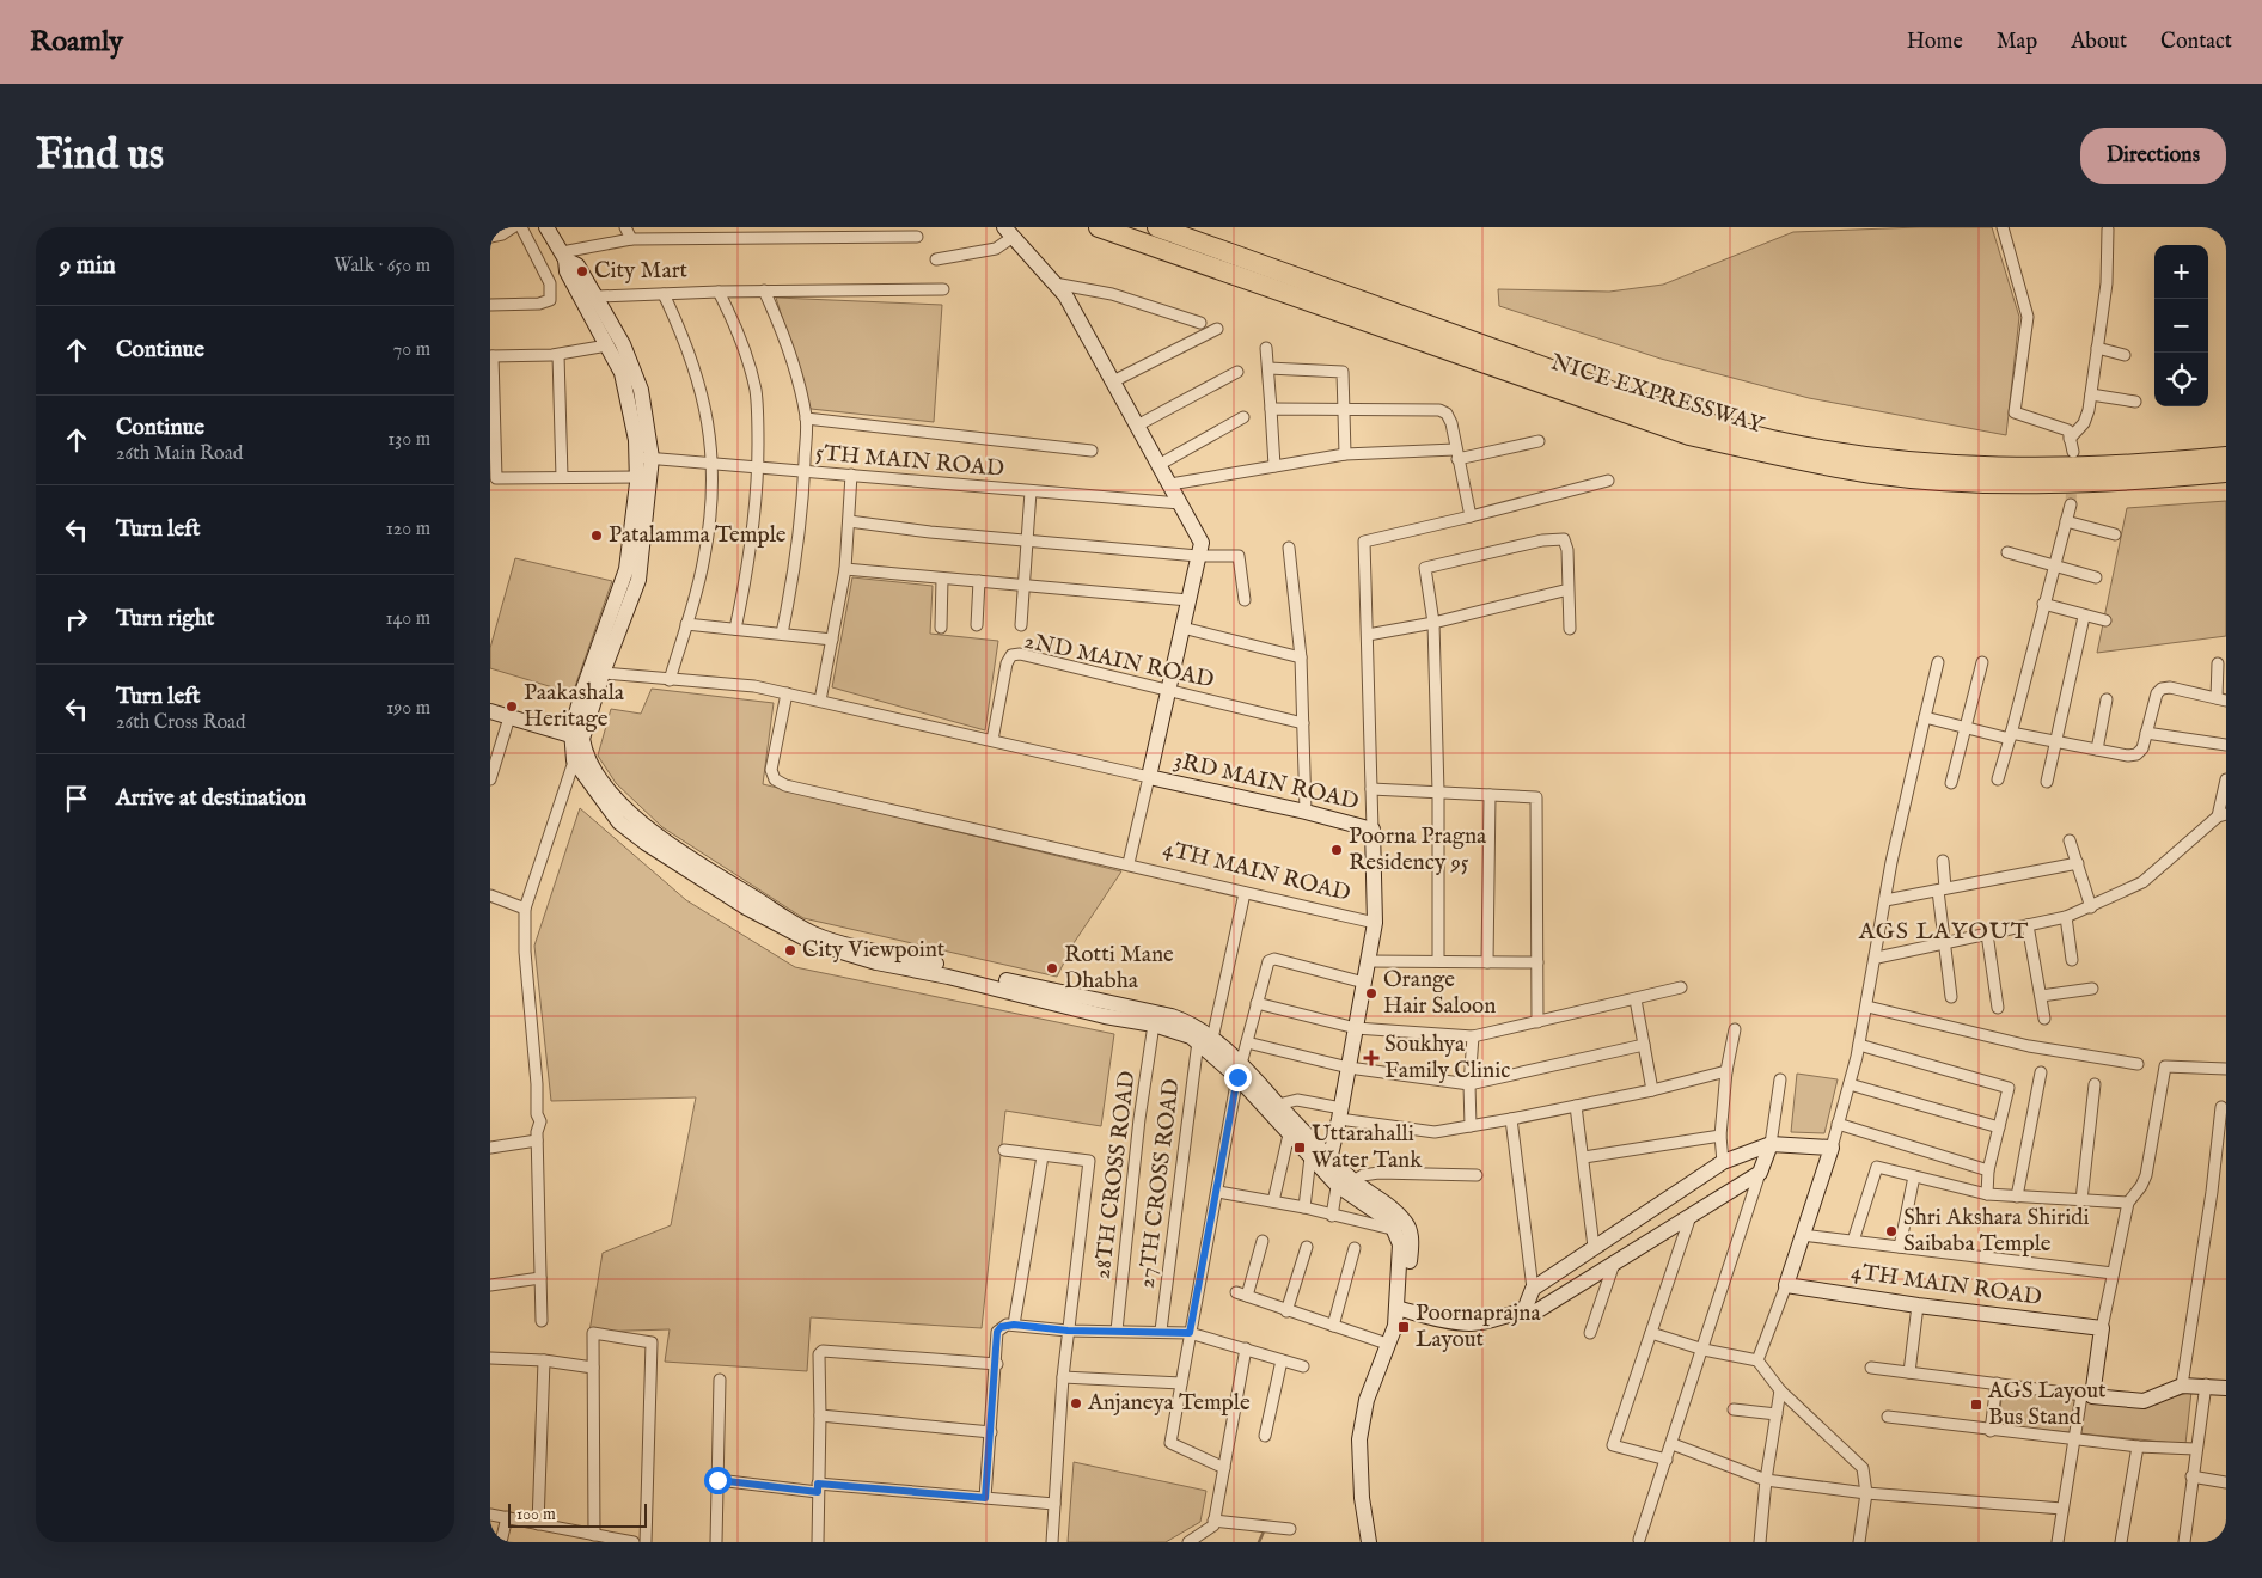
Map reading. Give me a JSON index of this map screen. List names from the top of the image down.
{
  "streets": {
    "highway": ["NICE EXPRESSWAY"],
    "main road": ["3RD MAIN ROAD", "4TH MAIN ROAD"],
    "street": [
      "5TH MAIN ROAD",
      "2ND MAIN ROAD",
      "28TH CROSS ROAD",
      "27TH CROSS ROAD"
    ]
  },
  "crossings": [
    ["4TH MAIN ROAD", "27TH CROSS ROAD"]
  ],
  "districts": ["AGS LAYOUT"],
  "places": {
    "other": [
      "City Mart",
      "Patalamma Temple",
      "Paakashala Heritage",
      "Poorna Pragna Residency 95",
      "City Viewpoint",
      "Rotti Mane Dhabha",
      "Orange Hair Saloon",
      "Shri Akshara Shiridi Saibaba Temple",
      "Anjaneya Temple"
    ],
    "health": ["Soukhya Family Clinic"],
    "transit": ["Uttarahalli Water Tank", "Poornaprajna Layout", "AGS Layout Bus Stand"]
  },
  "scale_bar": "100 m",
  "page": {
    "header": "Roamly",
    "nav": [
      "Home",
      "Map",
      "About",
      "Contact"
    ],
    "buttons": "Directions",
    "title": "Find us",
    "heading": ["9 min", "Walk · 650 m"],
    "map_buttons": ["+", "−"],
    "list": [
      ["Continue", "70 m"],
      ["Continue", "26th Main Road", "130 m"],
      ["Turn left", "120 m"],
      ["Turn right", "140 m"],
      ["Turn left", "26th Cross Road", "190 m"],
      "Arrive at destination"
    ],
    "scale": "100 m"
  }
}
